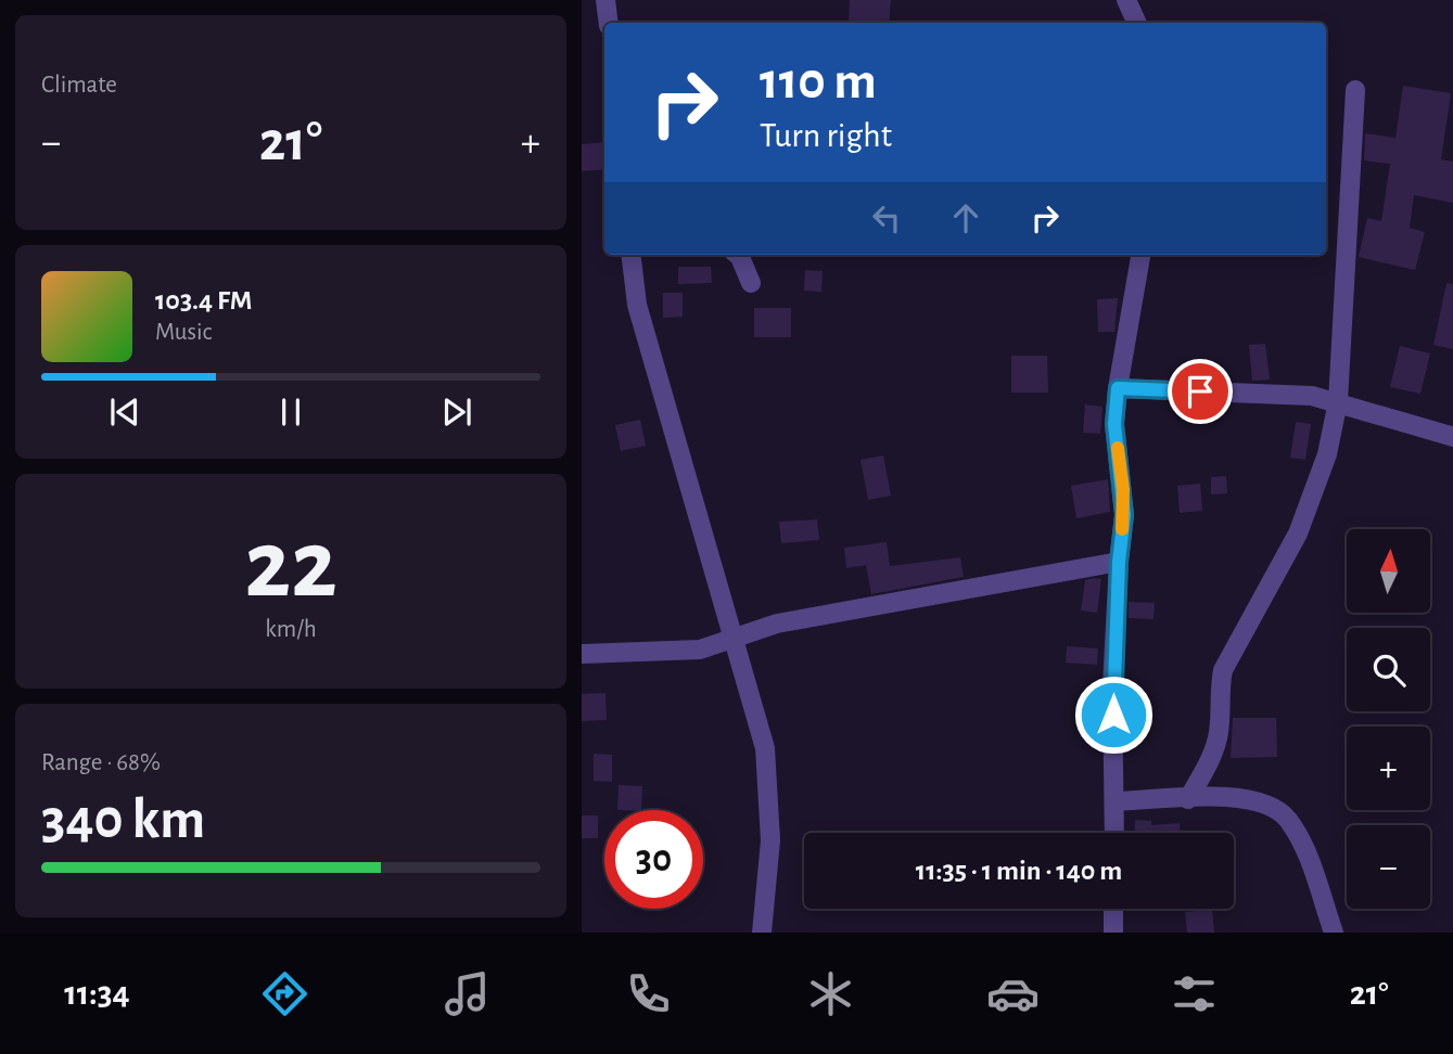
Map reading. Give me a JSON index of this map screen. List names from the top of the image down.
{
  "north": "top",
  "page": {
    "tile": [
      "Climate",
      ["22", "km/h"],
      ["Range · 68%", "340 km"]
    ],
    "turn": ["110 m", "Turn right"],
    "heat": ["−", "21°", "+"],
    "song": ["103.4 FM", "Music"],
    "map_buttons": ["+", "−"],
    "limit": "30",
    "trip": "11:35 · 1 min · 140 m",
    "tabs": ["11:34", "21°"]
  }
}
